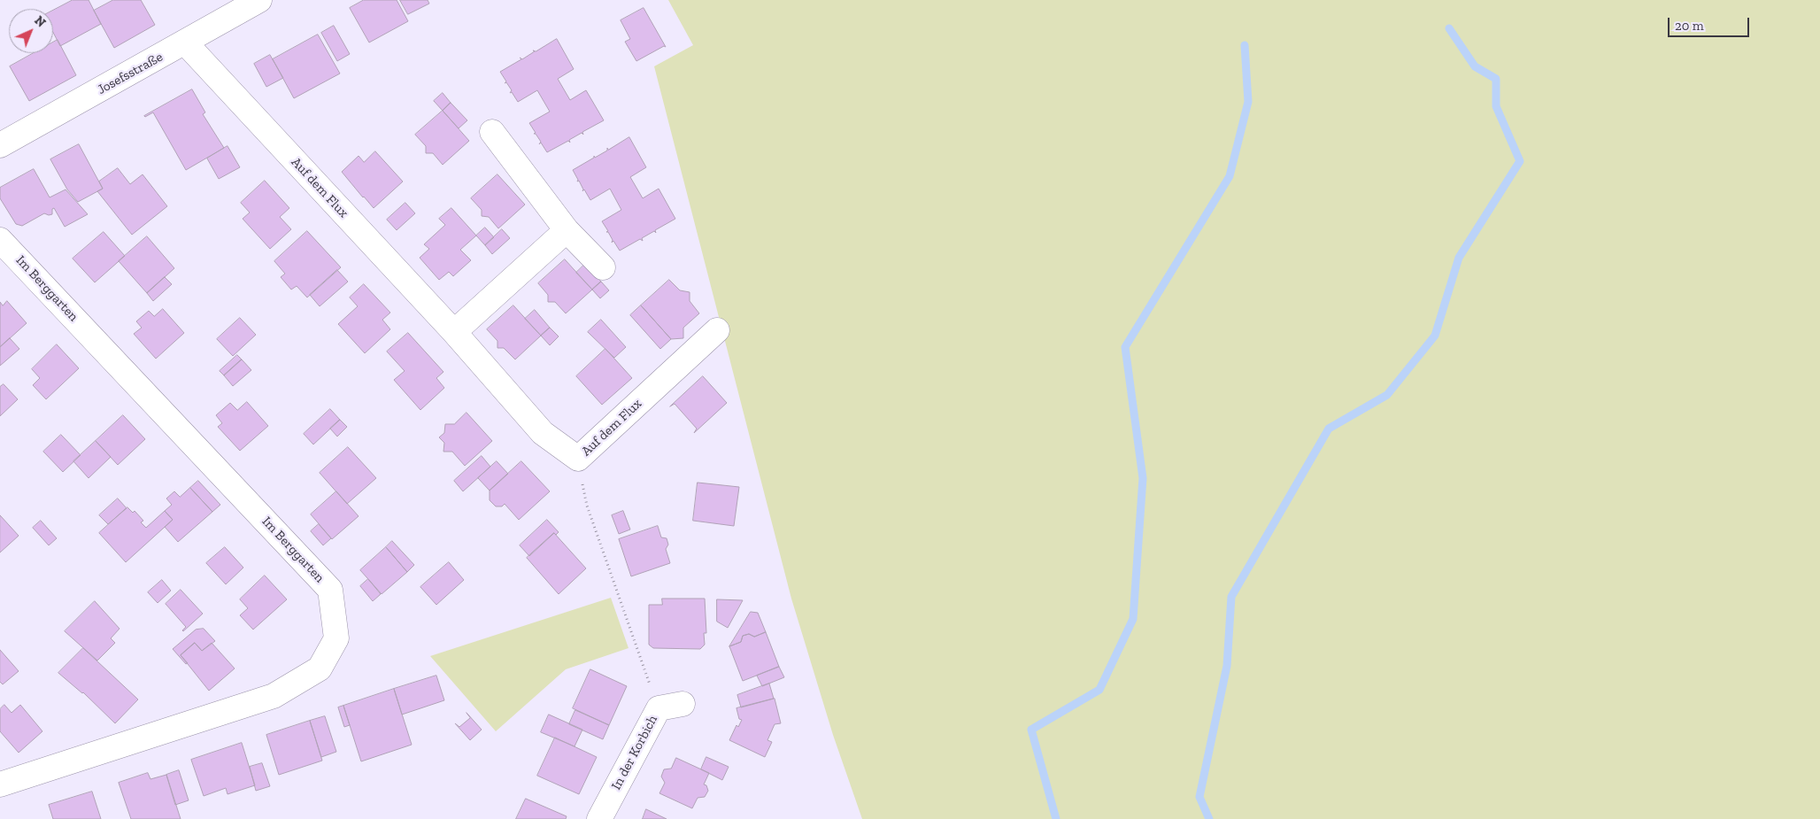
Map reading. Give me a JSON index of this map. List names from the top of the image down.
{
  "streets": {
    "street": [
      "Josefsstraße",
      "Auf dem Flux",
      "Im Berggarten",
      "In der Korbich"
    ]
  },
  "crossings": [
    ["Josefsstraße", "Auf dem Flux"]
  ],
  "scale_bar": "20 m",
  "north": "top right"
}
